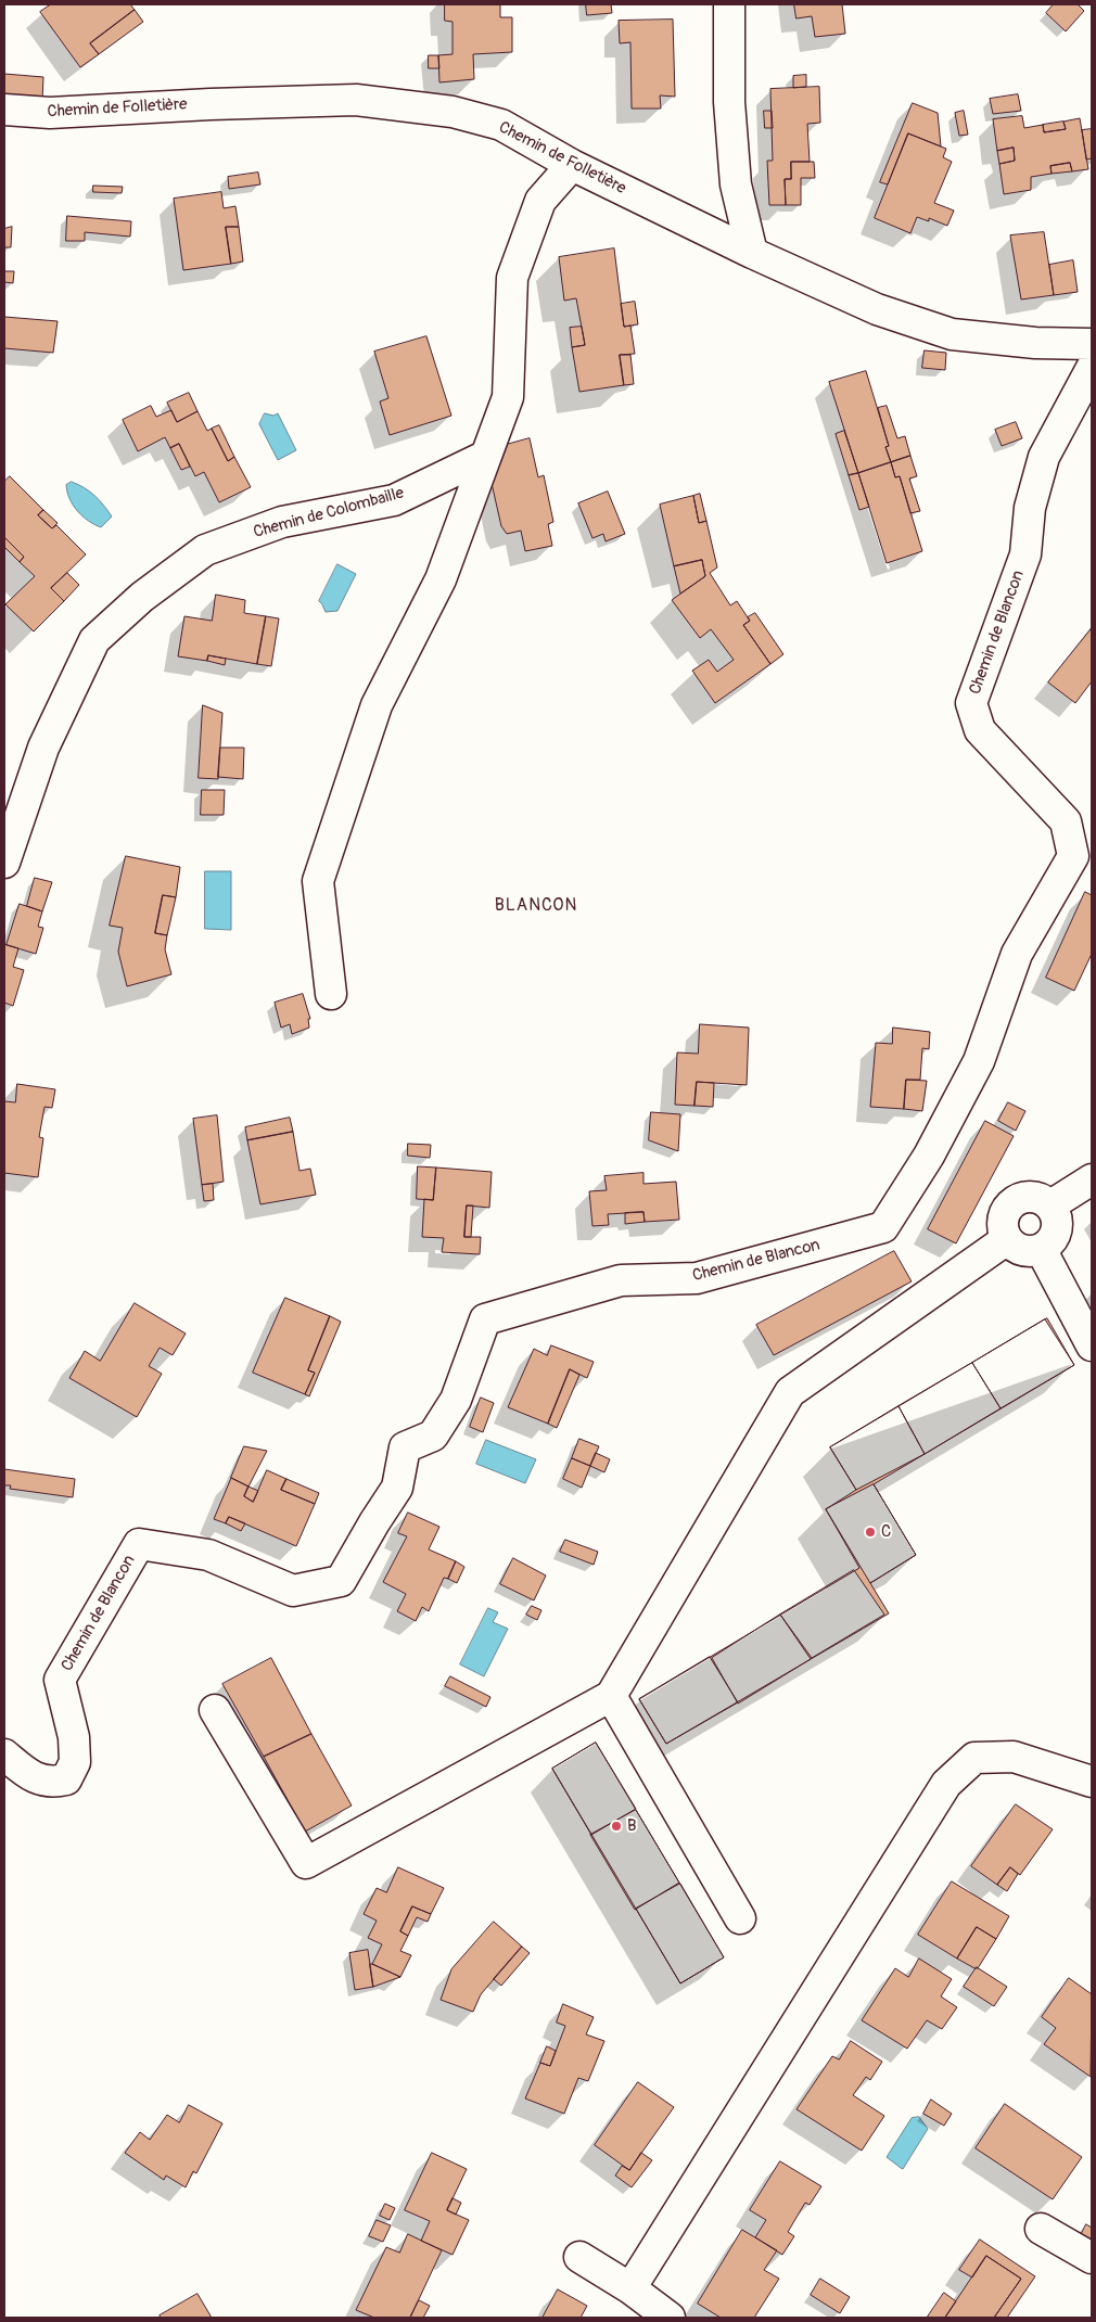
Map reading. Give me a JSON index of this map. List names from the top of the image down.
{
  "streets": {
    "street": ["Chemin de Folletière", "Chemin de Colombaille", "Chemin de Blancon"]
  },
  "districts": ["BLANCON"],
  "places": ["C", "B"]
}
